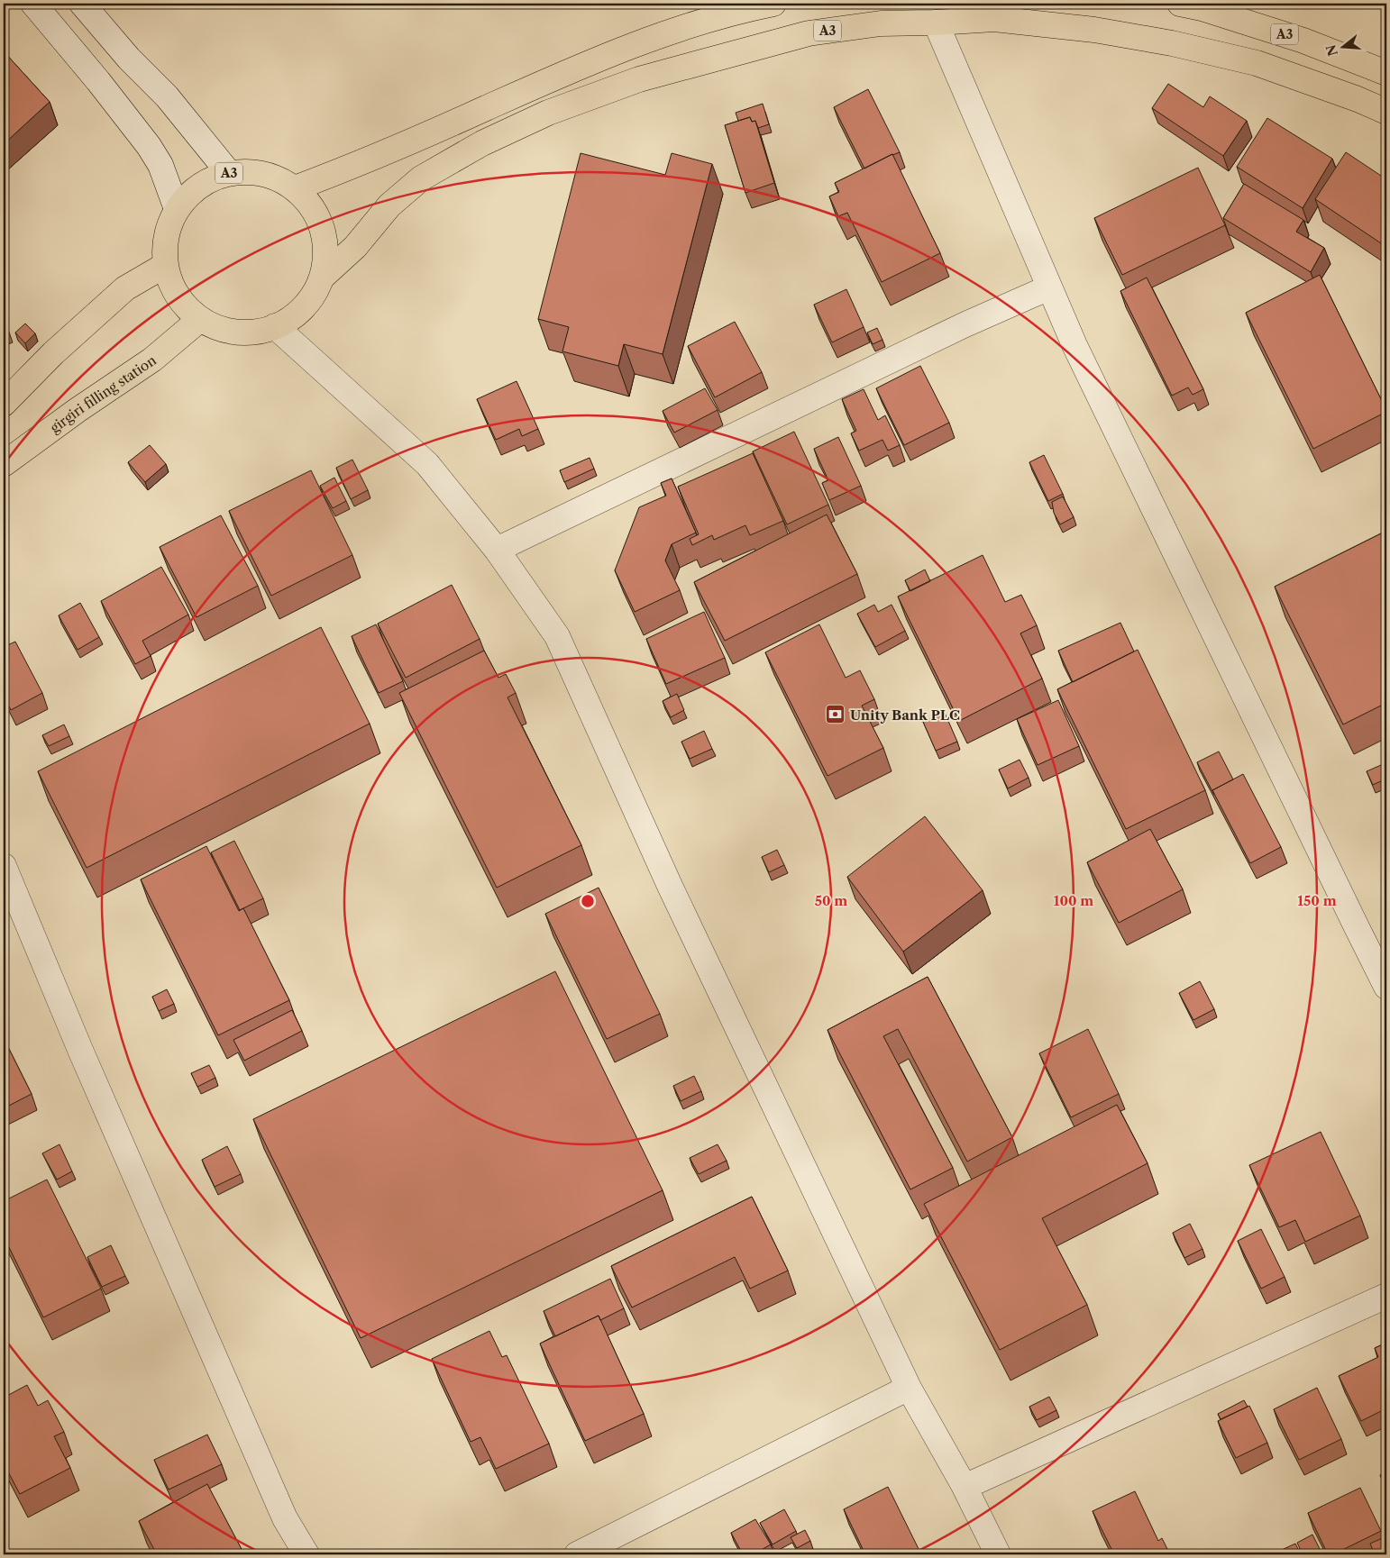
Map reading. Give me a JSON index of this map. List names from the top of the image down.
{
  "streets": {
    "highway": ["A3", "girgiri filling station"]
  },
  "crossings": [
    ["A3", "girgiri filling station"]
  ],
  "places": {
    "bank": ["Unity Bank PLC"]
  },
  "north": "left",
  "rings": ["50 m", "100 m", "150 m"]
}
